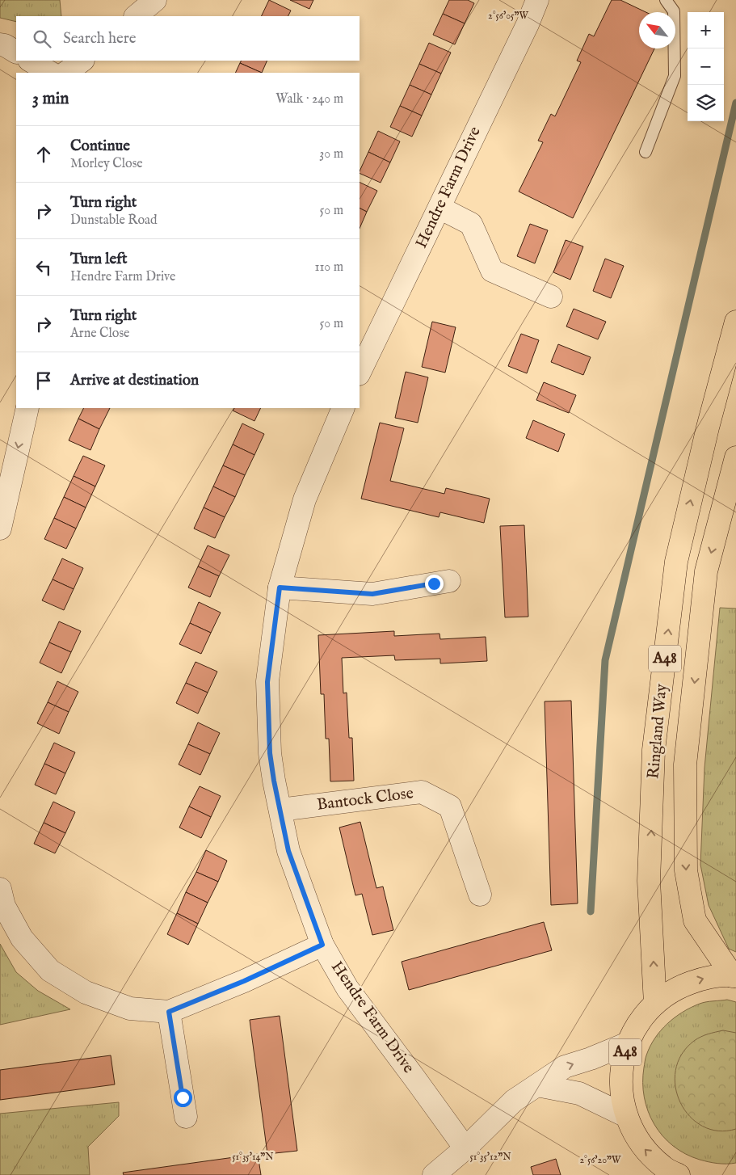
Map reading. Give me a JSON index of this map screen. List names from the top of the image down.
{
  "streets": {
    "main road": ["A48", "Ringland Way"],
    "street": ["Hendre Farm Drive", "Bantock Close"]
  },
  "crossings": [
    ["Hendre Farm Drive", "Bantock Close"]
  ],
  "north": "top left",
  "page": {
    "map_buttons": ["+", "−"],
    "search": "Search here",
    "heading": ["3 min", "Walk · 240 m"],
    "list": [
      ["Continue", "Morley Close", "30 m"],
      ["Turn right", "Dunstable Road", "50 m"],
      ["Turn left", "Hendre Farm Drive", "110 m"],
      ["Turn right", "Arne Close", "50 m"],
      "Arrive at destination"
    ]
  },
  "coordinates": [
    "2°56'05\"W",
    "51°35'14\"N",
    "51°35'12\"N",
    "2°56'20\"W"
  ]
}
